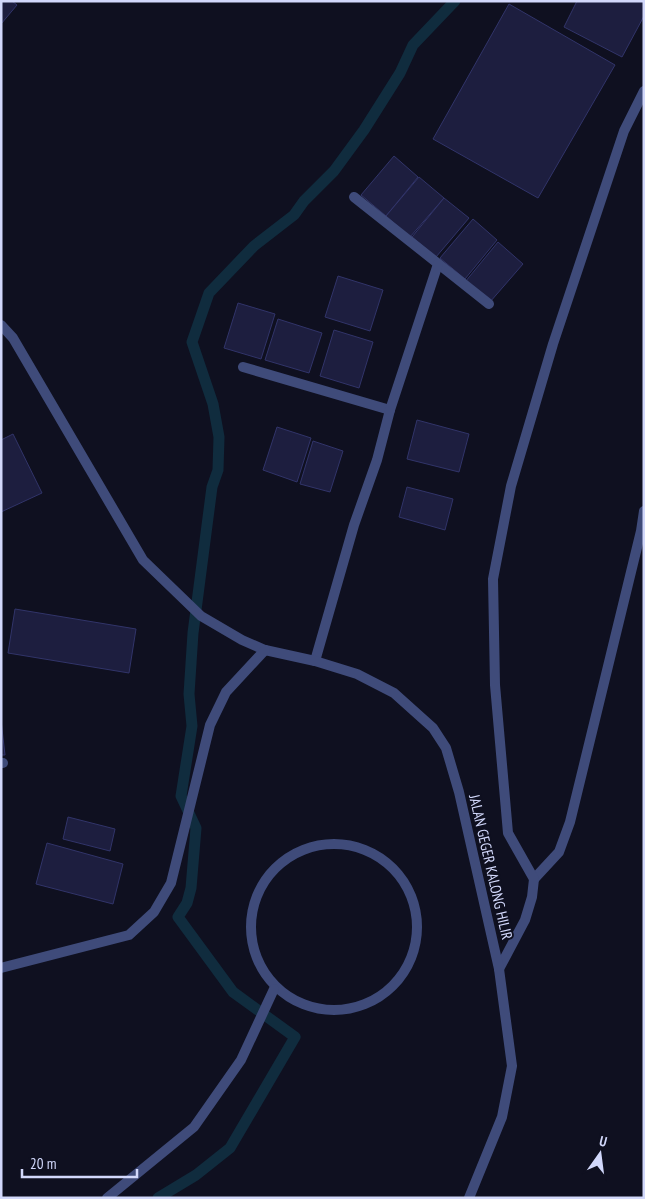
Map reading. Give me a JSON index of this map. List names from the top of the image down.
{
  "streets": {
    "street": ["JALAN GEGER KALONG HILIR"]
  },
  "scale_bar": "20 m",
  "north": "top"
}
